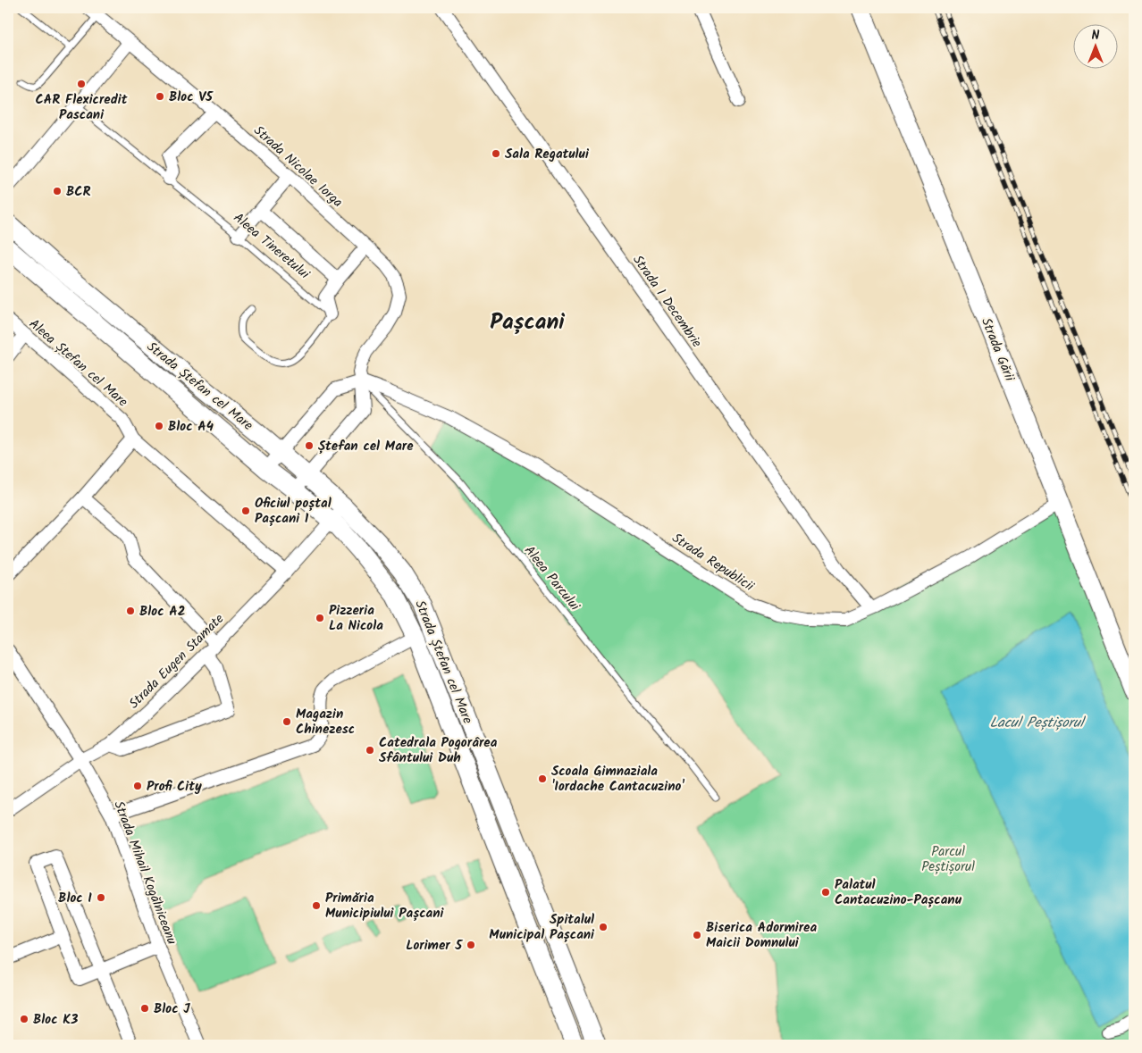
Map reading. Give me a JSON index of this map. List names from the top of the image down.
{
  "streets": {
    "main road": ["Strada Gării", "Strada Ștefan cel Mare"],
    "street": [
      "Strada Nicolae Iorga",
      "Strada 1 Decembrie",
      "Aleea Ștefan cel Mare",
      "Strada Republicii",
      "Strada Eugen Stamate",
      "Strada Mihail Kogălniceanu"
    ],
    "lane": ["Aleea Tineretului", "Aleea Parcului"]
  },
  "crossings": [
    ["Strada Nicolae Iorga", "Strada Ștefan cel Mare"],
    ["Strada Nicolae Iorga", "Strada Republicii"],
    ["Strada Nicolae Iorga", "Aleea Parcului"],
    ["Strada 1 Decembrie", "Strada Republicii"],
    ["Strada Gării", "Strada Republicii"],
    ["Aleea Ștefan cel Mare", "Strada Eugen Stamate"],
    ["Strada Ștefan cel Mare", "Strada Eugen Stamate"],
    ["Strada Republicii", "Aleea Parcului"],
    ["Strada Eugen Stamate", "Strada Mihail Kogălniceanu"]
  ],
  "districts": ["Pașcani"],
  "water": ["Lacul Peștișorul"],
  "parks": ["Parcul Peștișorul"],
  "places": [
    "CAR Flexicredit Pascani",
    "Bloc V5",
    "Sala Regatului",
    "BCR",
    "Bloc A4",
    "Ștefan cel Mare",
    "Oficiul poștal Pașcani 1",
    "Bloc A2",
    "Pizzeria La Nicola",
    "Magazin Chinezesc",
    "Catedrala Pogorârea Sfântului Duh",
    "Scoala Gimnaziala 'Iordache Cantacuzino'",
    "Profi City",
    "Palatul Cantacuzino-Pașcanu",
    "Bloc I",
    "Primăria Municipiului Pașcani",
    "Spitalul Municipal Pașcani",
    "Biserica Adormirea Maicii Domnului",
    "Lorimer 5",
    "Bloc J",
    "Bloc K3"
  ],
  "north": "top"
}
